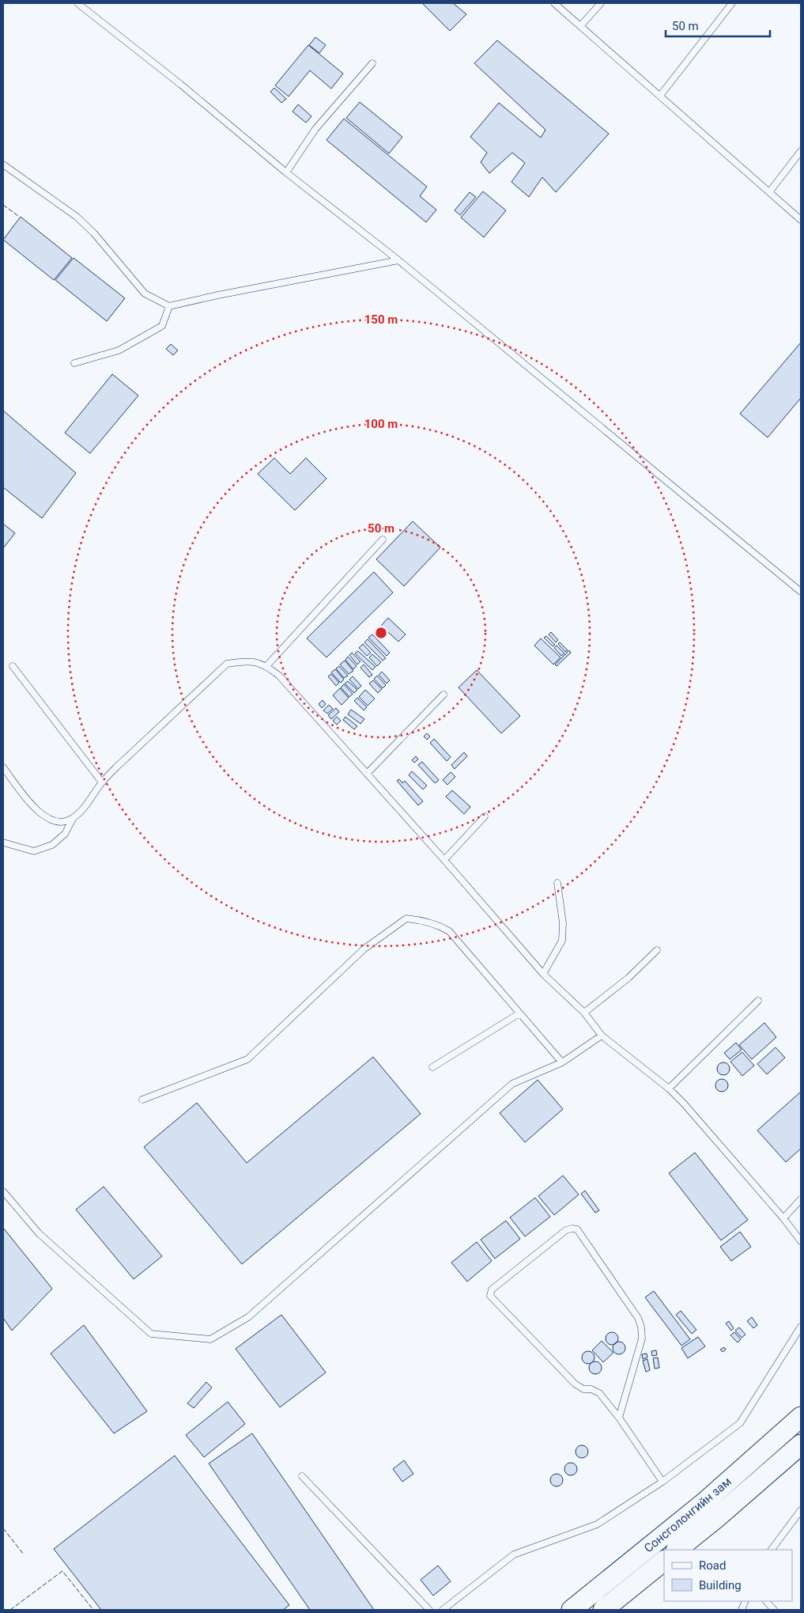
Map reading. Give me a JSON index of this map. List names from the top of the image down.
{
  "streets": {
    "main road": ["Сонсголонгийн зам"]
  },
  "legend": ["Road", "Building"],
  "scale_bar": "50 m",
  "rings": ["150 m", "100 m", "50 m"]
}
